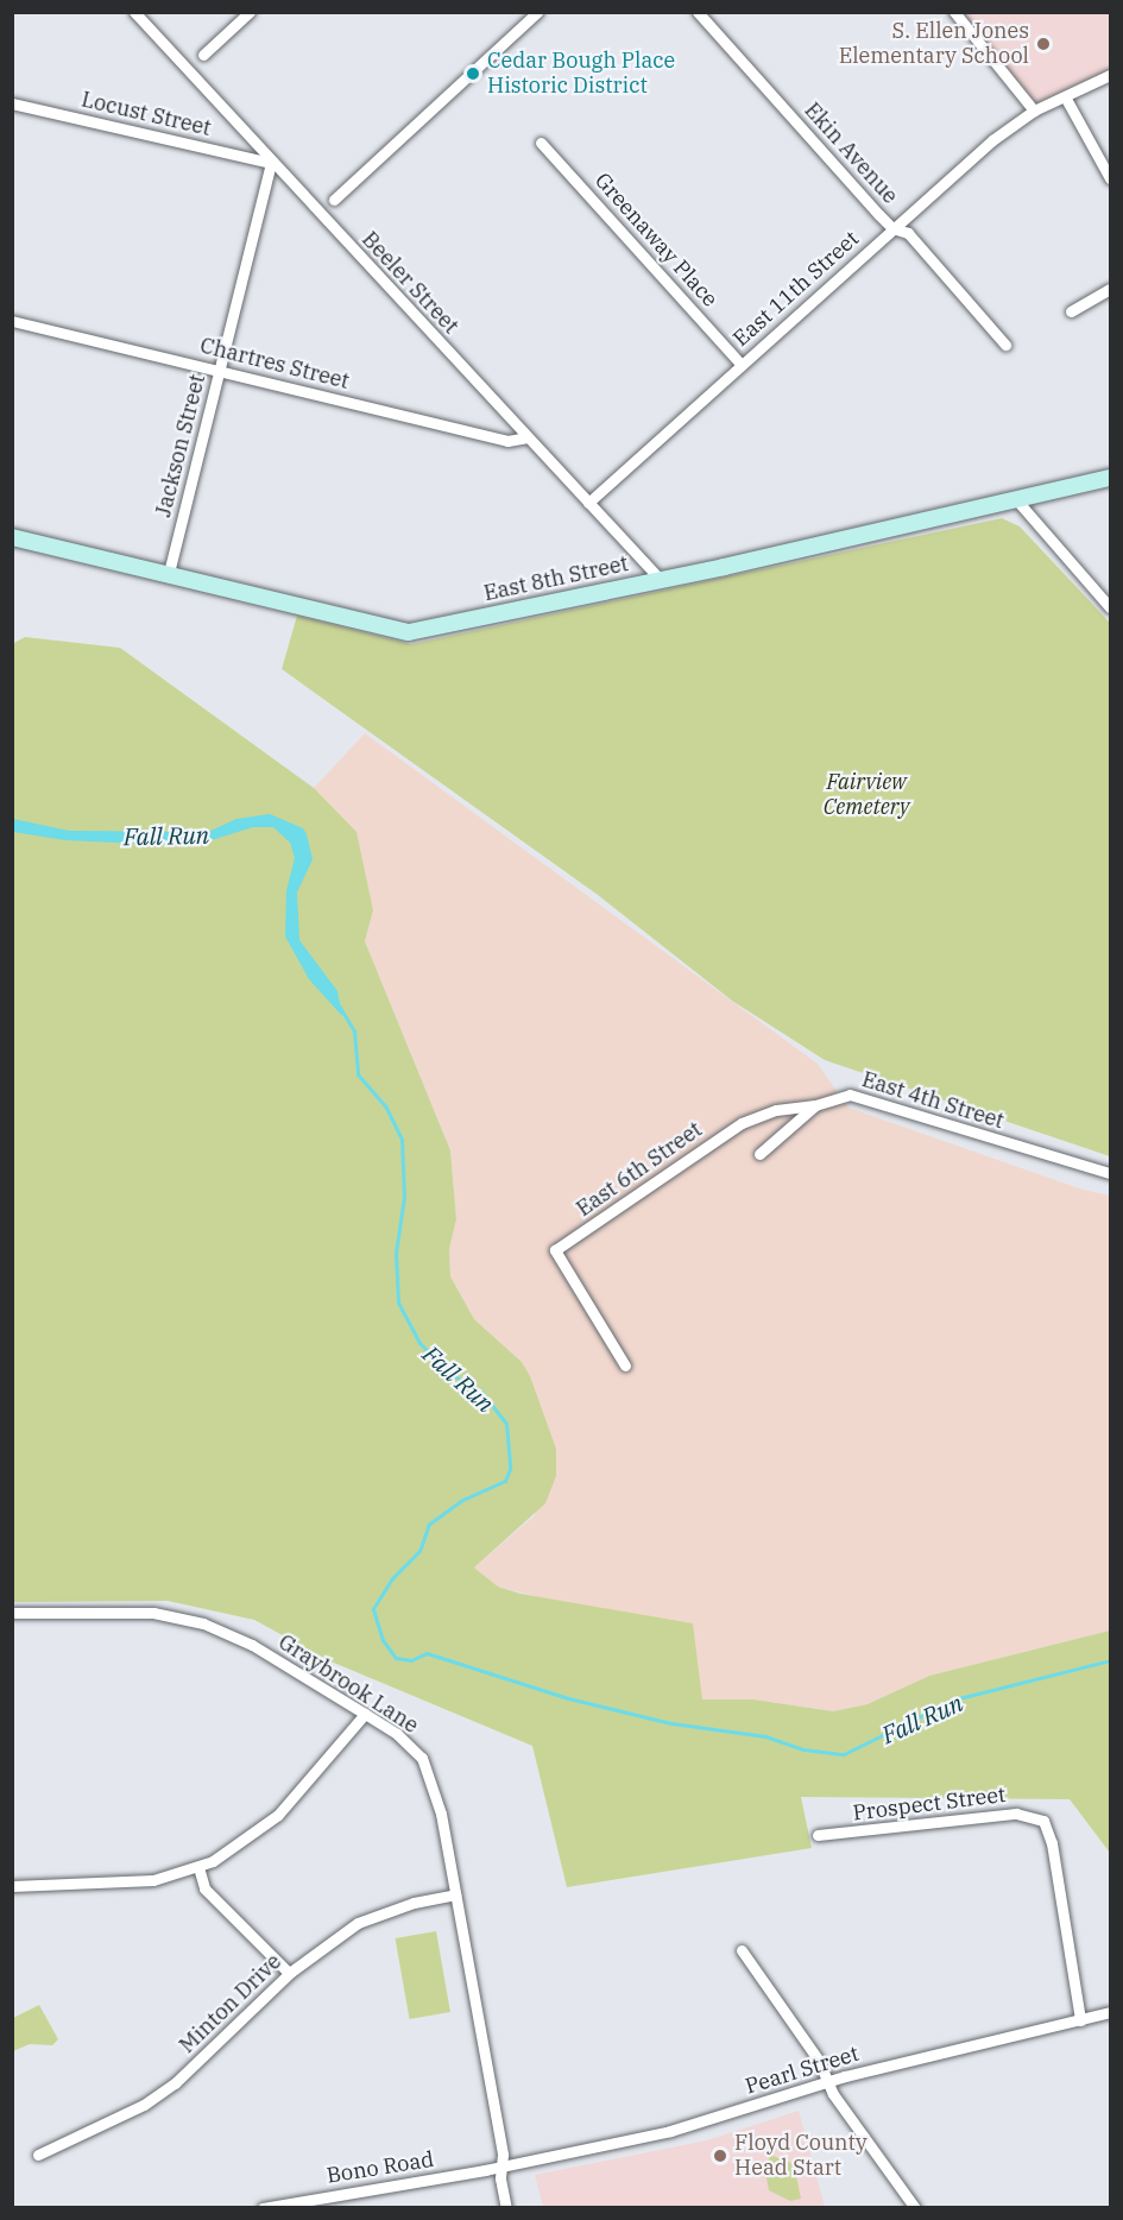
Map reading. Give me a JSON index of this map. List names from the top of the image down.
{
  "streets": {
    "street": [
      "Locust Street",
      "Ekin Avenue",
      "Greenaway Place",
      "Beeler Street",
      "East 11th Street",
      "Chartres Street",
      "Jackson Street",
      "East 8th Street",
      "East 4th Street",
      "East 6th Street",
      "Graybrook Lane",
      "Prospect Street",
      "Minton Drive",
      "Pearl Street",
      "Bono Road"
    ]
  },
  "crossings": [
    ["Locust Street", "Beeler Street"],
    ["Locust Street", "Jackson Street"],
    ["Ekin Avenue", "East 11th Street"],
    ["Greenaway Place", "East 11th Street"],
    ["Beeler Street", "East 11th Street"],
    ["Beeler Street", "Chartres Street"],
    ["Beeler Street", "Jackson Street"],
    ["Beeler Street", "East 8th Street"],
    ["Chartres Street", "Jackson Street"],
    ["Jackson Street", "East 8th Street"],
    ["East 4th Street", "East 6th Street"],
    ["Graybrook Lane", "Minton Drive"],
    ["Graybrook Lane", "Pearl Street"],
    ["Graybrook Lane", "Bono Road"],
    ["Prospect Street", "Pearl Street"],
    ["Pearl Street", "Bono Road"]
  ],
  "water": ["Fall Run"],
  "parks": ["Fairview Cemetery"],
  "places": ["S. Ellen Jones Elementary School", "Cedar Bough Place Historic District", "Floyd County Head Start"]
}
